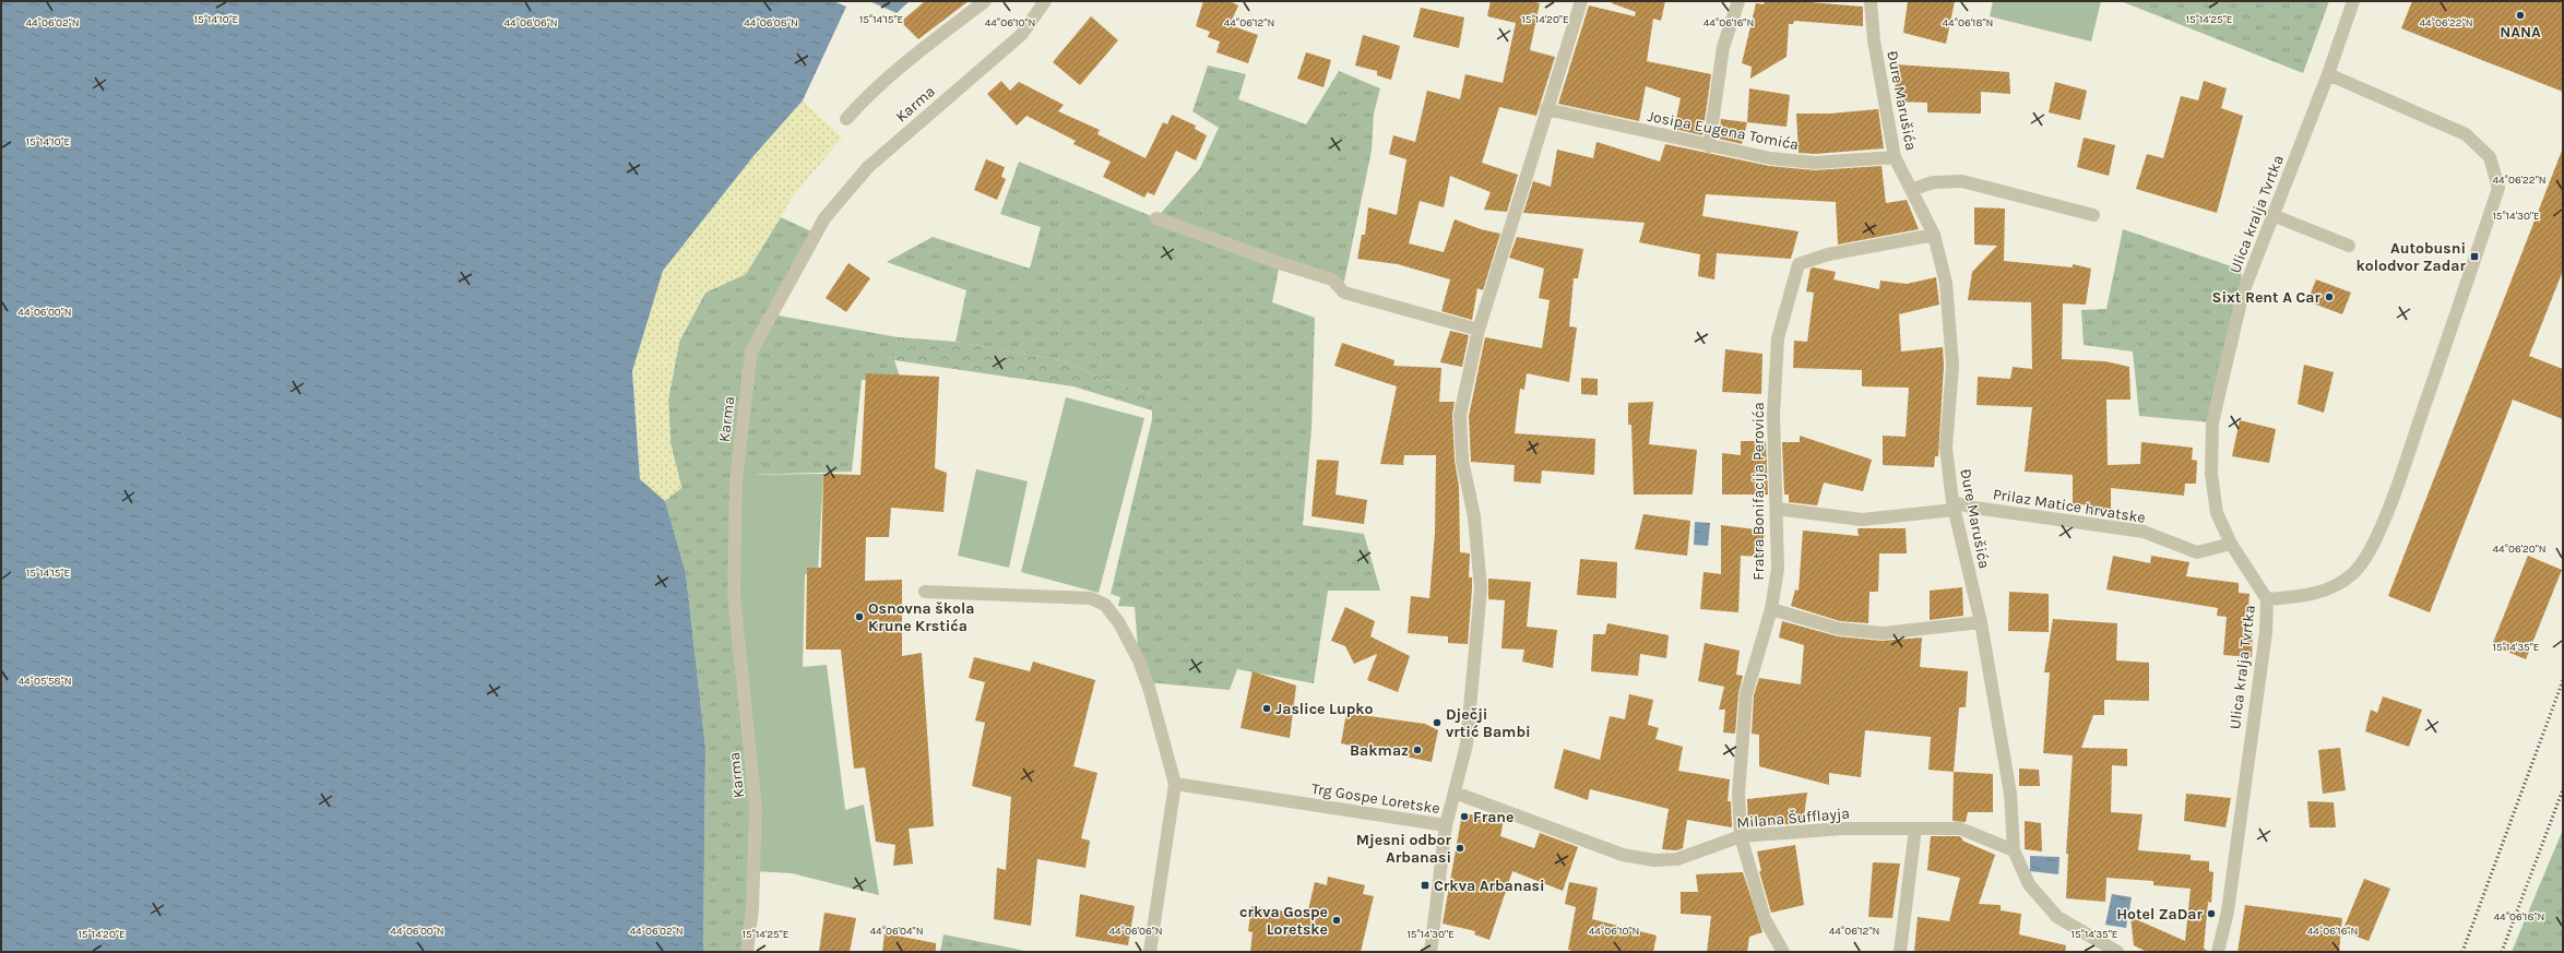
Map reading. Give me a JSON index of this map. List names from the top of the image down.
{
  "streets": {
    "street": [
      "Đure Marušića",
      "Karma",
      "Josipa Eugena Tomića",
      "Ulica kralja Tvrtka",
      "Fratra Bonifacija Perovića",
      "Prilaz Matice hrvatske",
      "Trg Gospe Loretske",
      "Milana Šufflayja"
    ]
  },
  "crossings": [
    ["Đure Marušića", "Josipa Eugena Tomića"],
    ["Đure Marušića", "Fratra Bonifacija Perovića"],
    ["Đure Marušića", "Prilaz Matice hrvatske"],
    ["Đure Marušića", "Milana Šufflayja"],
    ["Ulica kralja Tvrtka", "Prilaz Matice hrvatske"],
    ["Fratra Bonifacija Perovića", "Milana Šufflayja"]
  ],
  "places": {
    "other": [
      "NANA",
      "Sixt Rent A Car",
      "Osnovna škola Krune Krstića",
      "Jaslice Lupko",
      "Dječji vrtić Bambi",
      "Bakmaz",
      "Frane",
      "Mjesni odbor Arbanasi",
      "Hotel ZaDar",
      "crkva Gospe Loretske"
    ],
    "transit": ["Autobusni kolodvor Zadar", "Crkva Arbanasi"]
  },
  "coordinates": [
    "15°14'10\"E",
    "15°14'15\"E",
    "15°14'20\"E",
    "15°14'25\"E",
    "44°06'22\"N",
    "44°06'02\"N",
    "44°06'06\"N",
    "44°06'08\"N",
    "44°06'10\"N",
    "44°06'12\"N",
    "44°06'16\"N",
    "44°06'18\"N",
    "15°14'30\"E",
    "44°06'00\"N",
    "44°06'20\"N",
    "15°14'35\"E",
    "44°05'58\"N",
    "44°06'04\"N"
  ]
}
